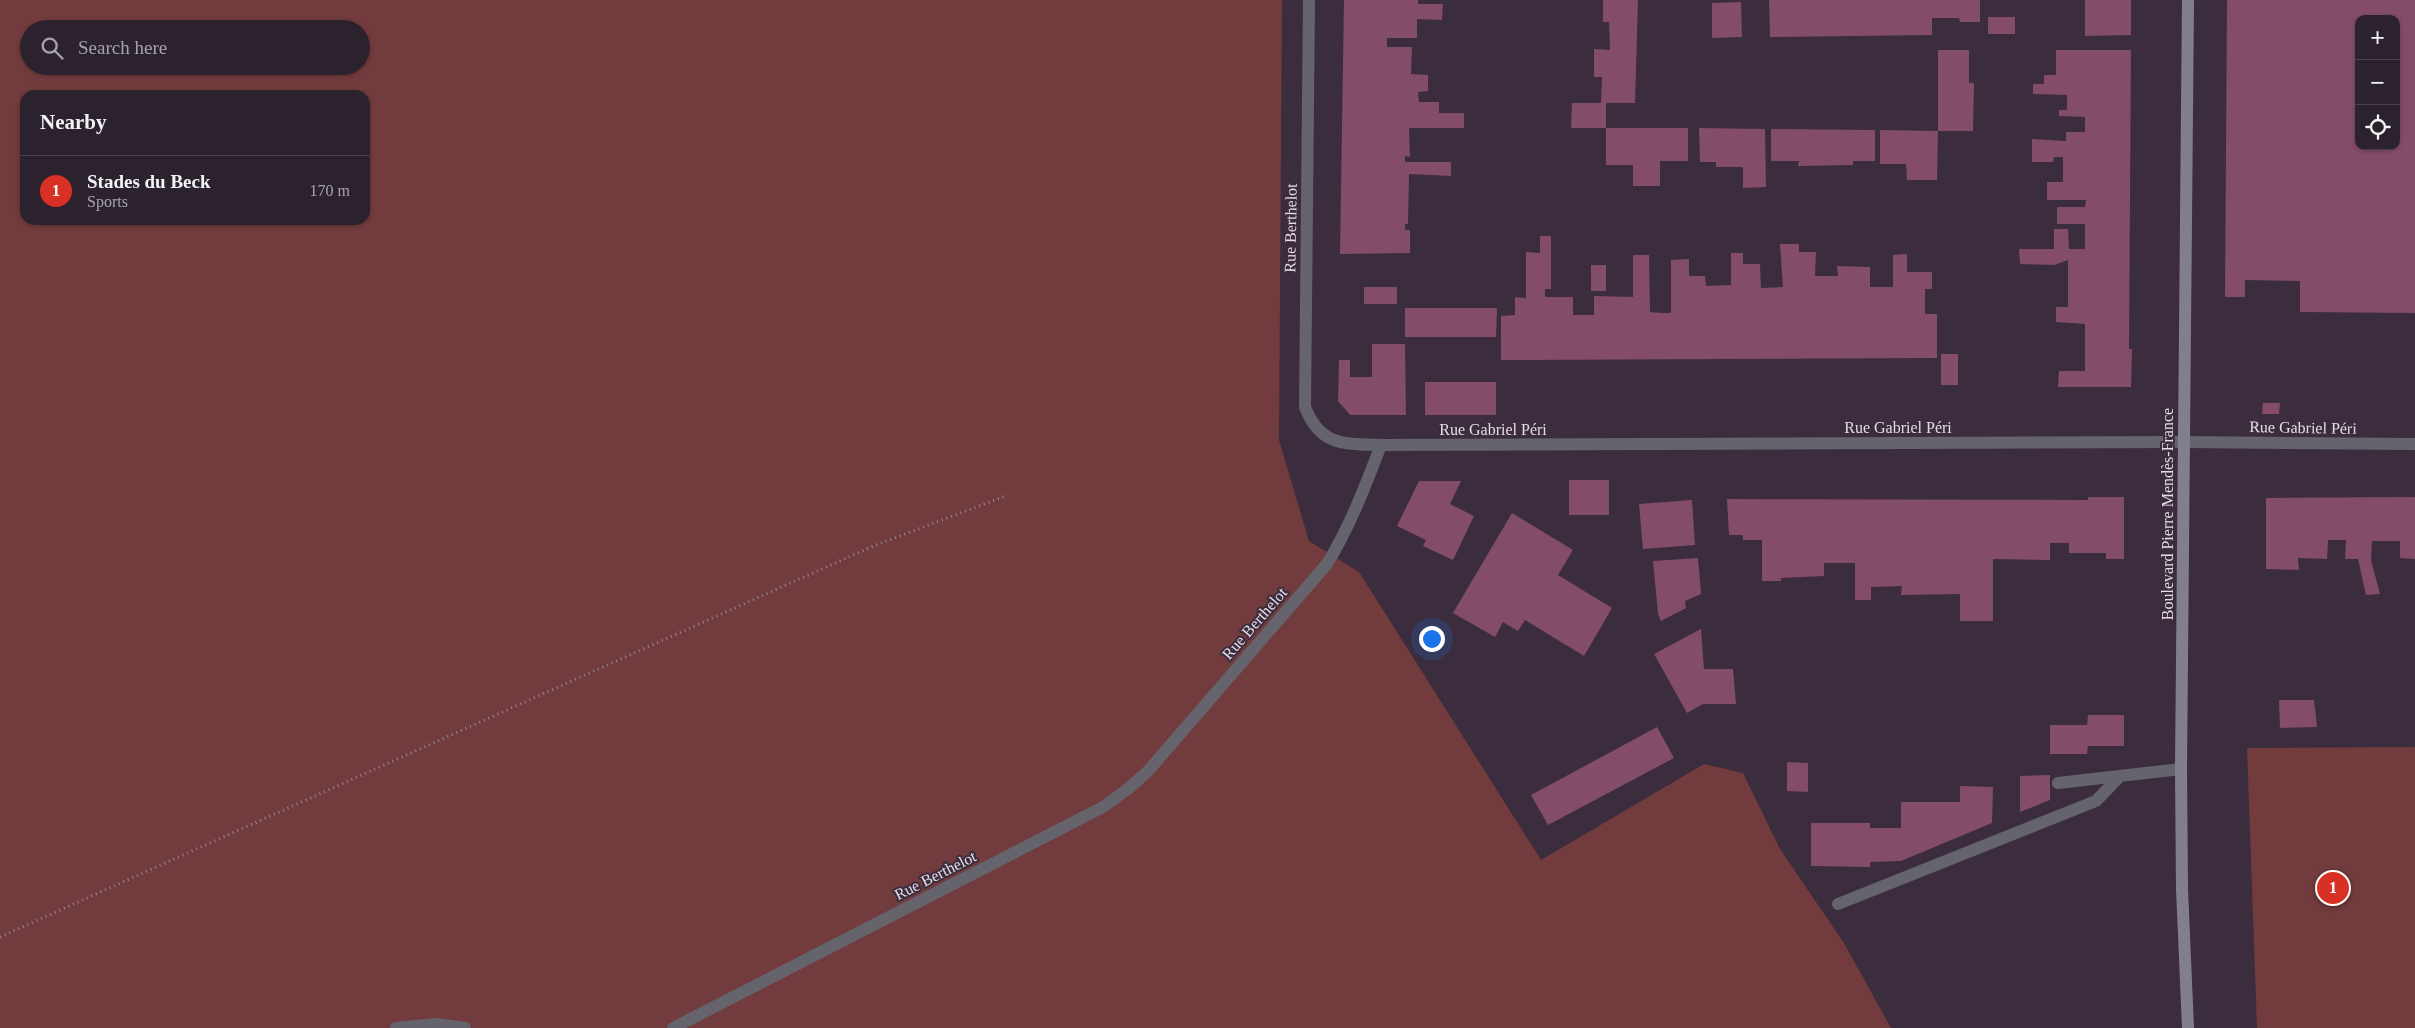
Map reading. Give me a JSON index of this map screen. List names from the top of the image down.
{
  "streets": {
    "street": ["Rue Berthelot", "Rue Gabriel Péri", "Boulevard Pierre Mendès-France"]
  },
  "crossings": [
    ["Rue Berthelot", "Rue Gabriel Péri"],
    ["Rue Gabriel Péri", "Boulevard Pierre Mendès-France"]
  ],
  "page": {
    "map_buttons": ["+", "−"],
    "search": "Search here",
    "heading": "Nearby",
    "list": [
      {
        "mark": "1",
        "name": "Stades du Beck",
        "note": "Sports",
        "value": "170 m"
      }
    ],
    "pins": "1"
  }
}
